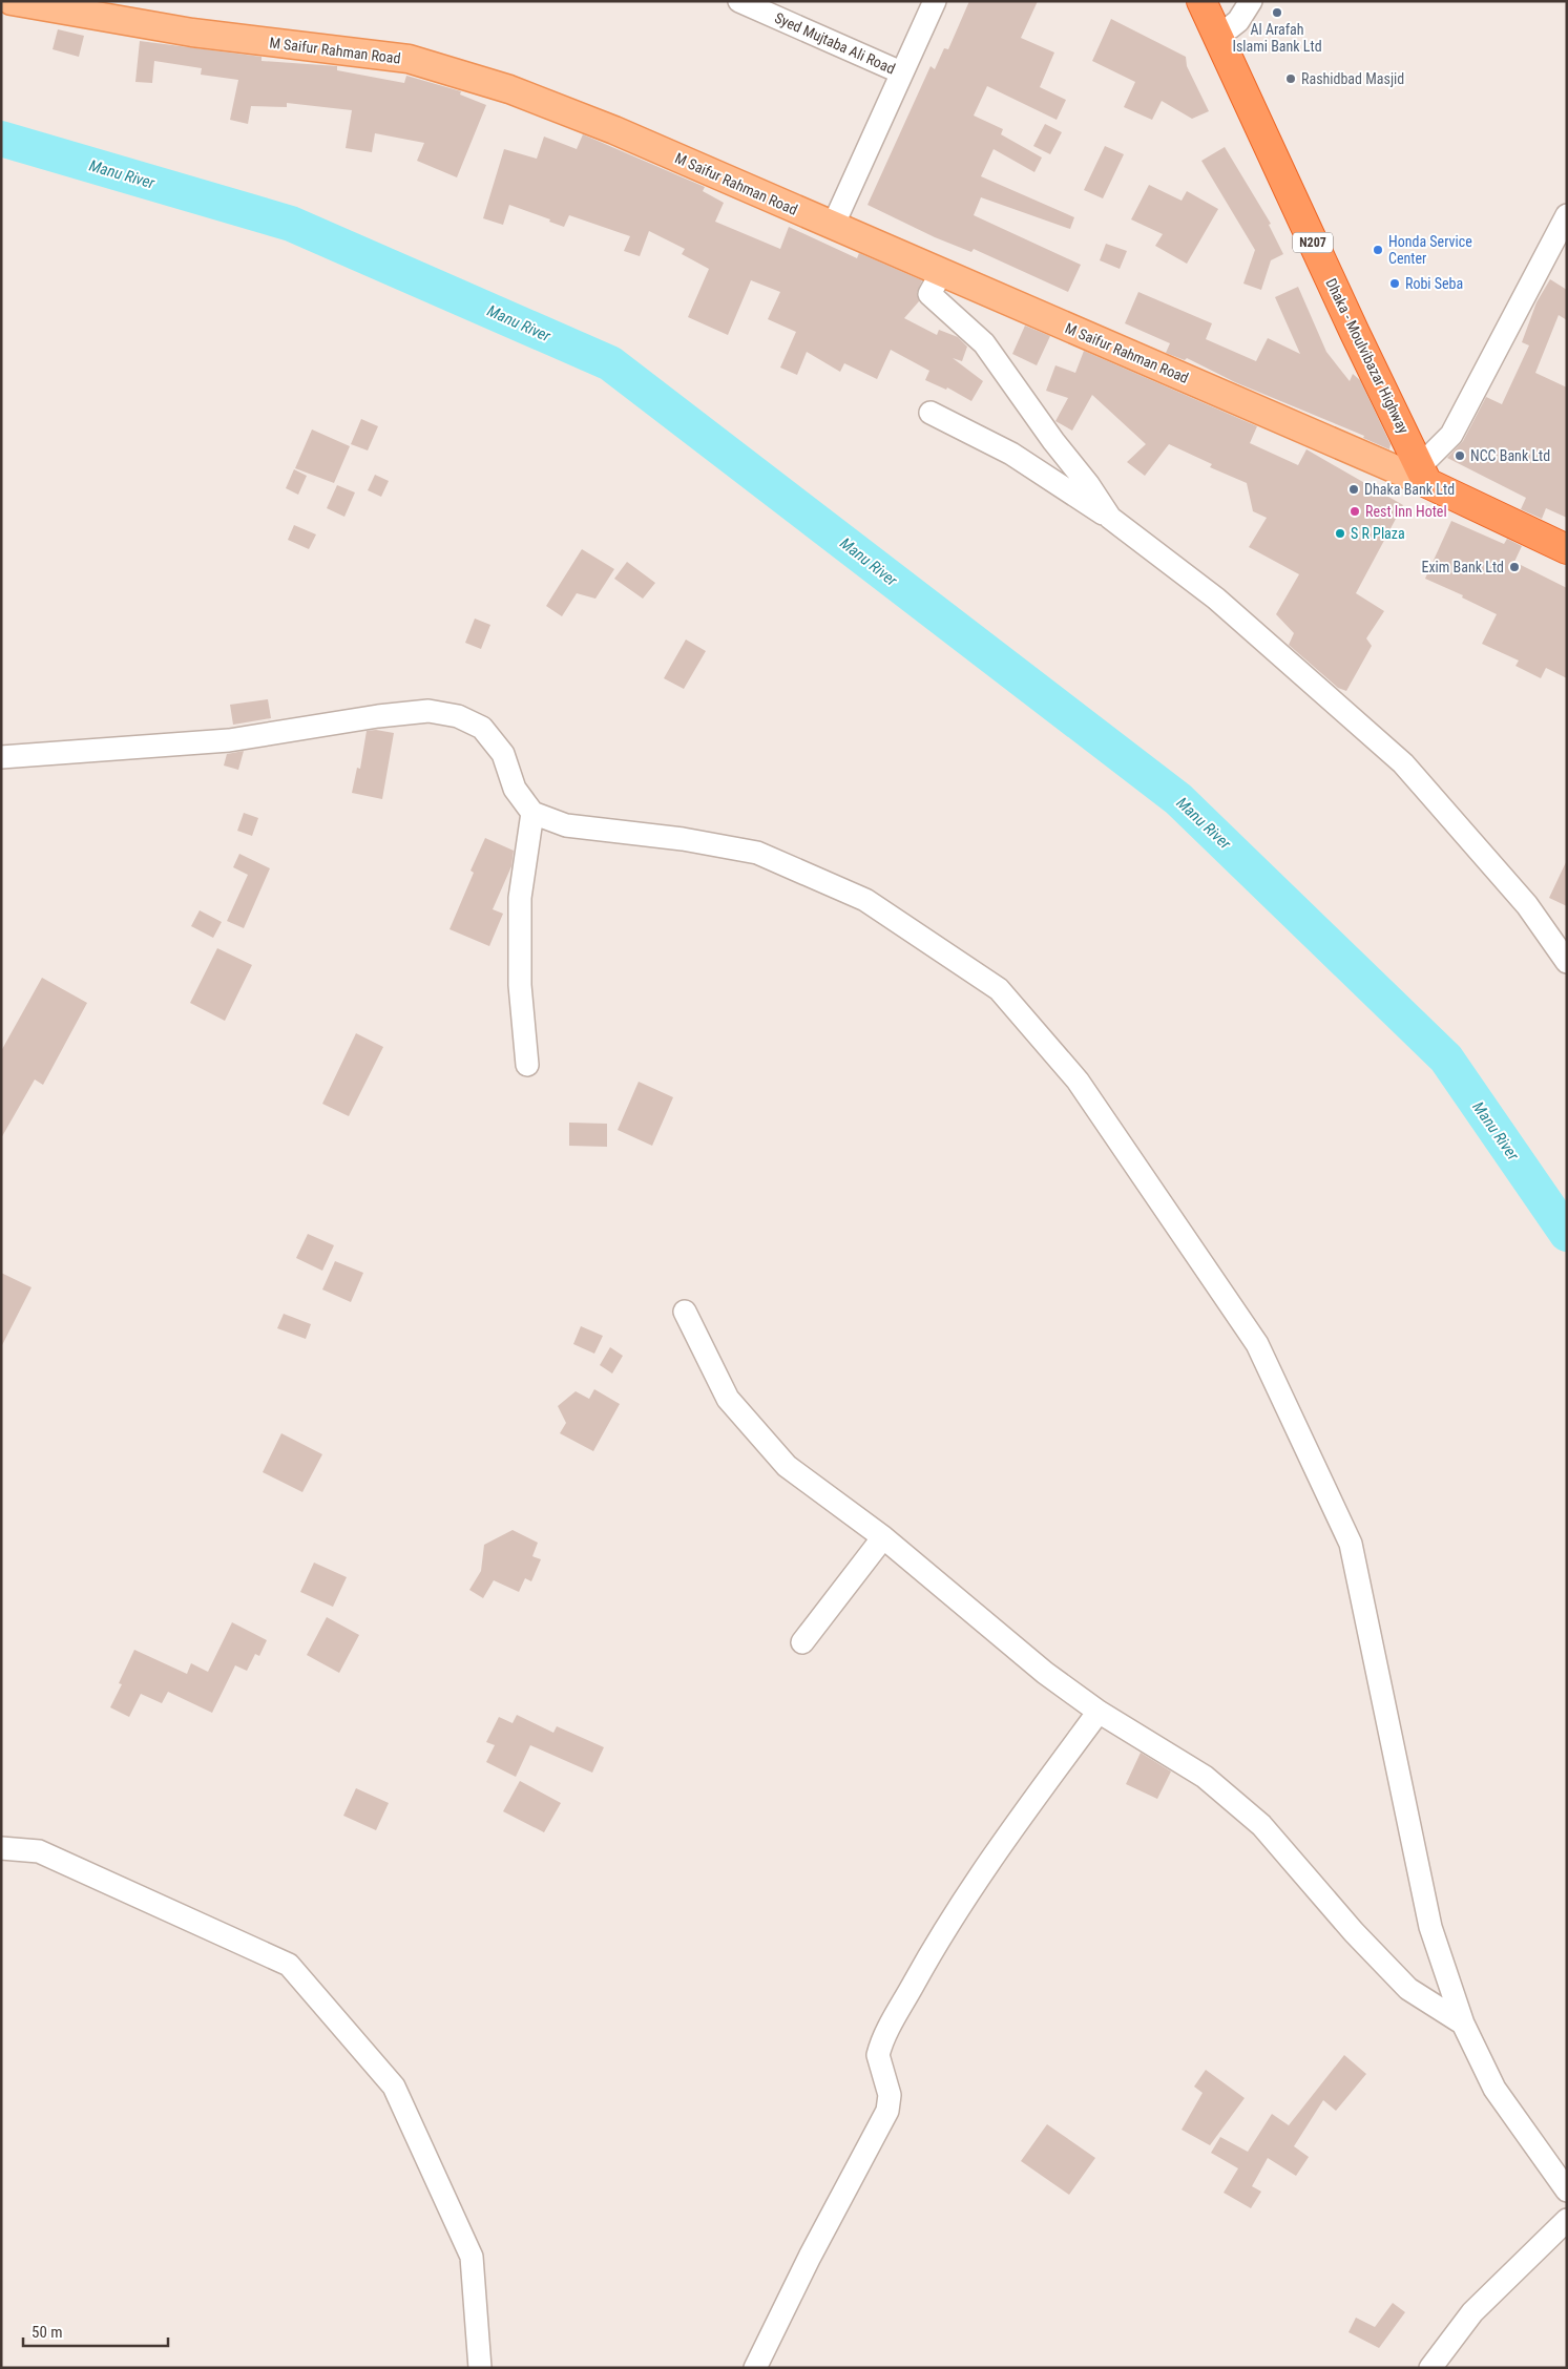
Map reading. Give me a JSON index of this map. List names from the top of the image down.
{
  "streets": {
    "highway": ["N207", "Dhaka - Moulvibazar Highway"],
    "main road": ["M Saifur Rahman Road"],
    "street": ["Syed Mujtaba Ali Road"]
  },
  "crossings": [
    ["M Saifur Rahman Road", "Dhaka - Moulvibazar Highway"]
  ],
  "water": ["Manu River"],
  "places": [
    "Al Arafah Islami Bank Ltd",
    "Rashidbad Masjid",
    "Honda Service Center",
    "Robi Seba",
    "NCC Bank Ltd",
    "Dhaka Bank Ltd",
    "Rest Inn Hotel",
    "S R Plaza",
    "Exim Bank Ltd"
  ],
  "scale_bar": "50 m"
}
